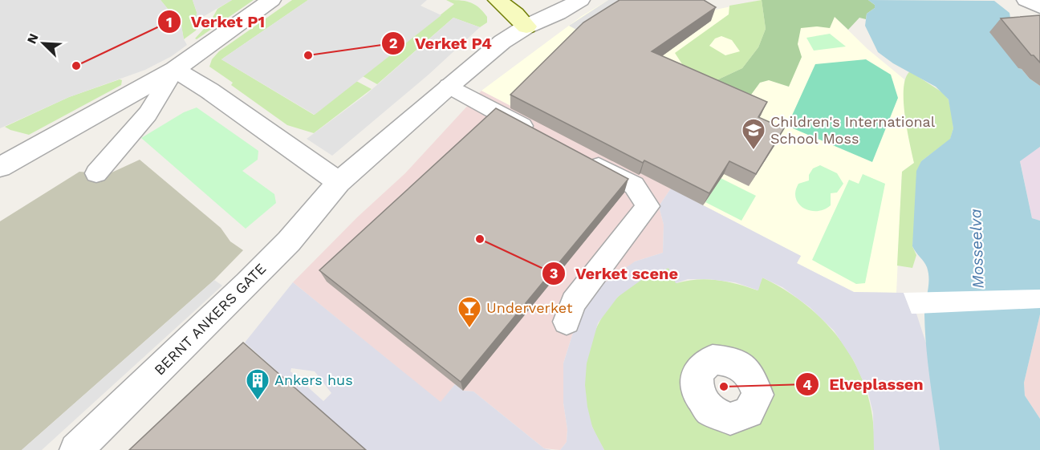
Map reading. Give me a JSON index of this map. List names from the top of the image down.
{
  "streets": {
    "street": ["BERNT ANKERS GATE"]
  },
  "water": ["Mosseelva"],
  "places": {
    "other": [
      "Verket P4",
      "Verket P1",
      "Verket scene",
      "Elveplassen"
    ],
    "school or university": ["Children's International School Moss"],
    "bar": ["Underverket"],
    "building": ["Ankers hus"]
  },
  "north": "top left"
}
